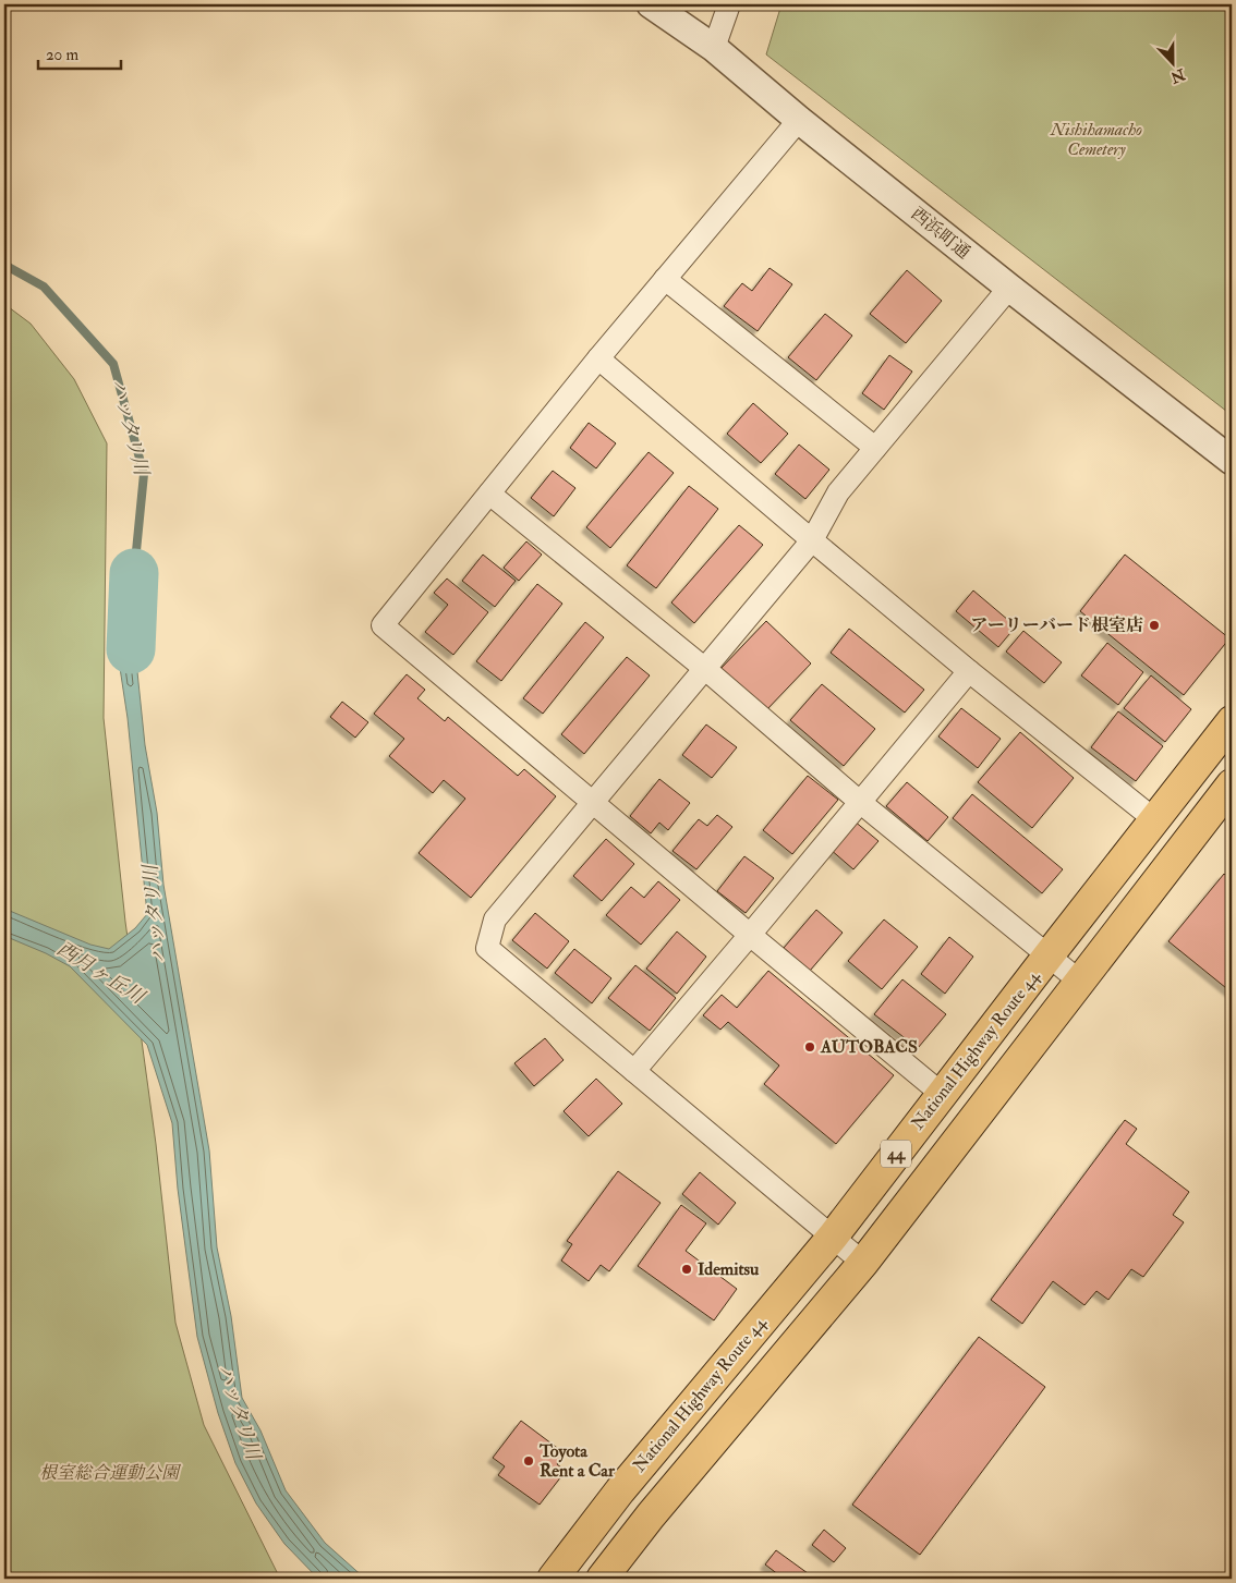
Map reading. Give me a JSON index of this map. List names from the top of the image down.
{
  "streets": {
    "highway": ["National Highway Route 44", "44"],
    "street": ["西浜町通"]
  },
  "water": ["ハッタリ川", "西月ヶ丘川"],
  "parks": ["Nishihamacho Cemetery", "根室総合運動公園"],
  "places": [
    "アーリーバード根室店",
    "AUTOBACS",
    "Idemitsu",
    "Toyota Rent a Car"
  ],
  "scale_bar": "20 m",
  "north": "bottom"
}
